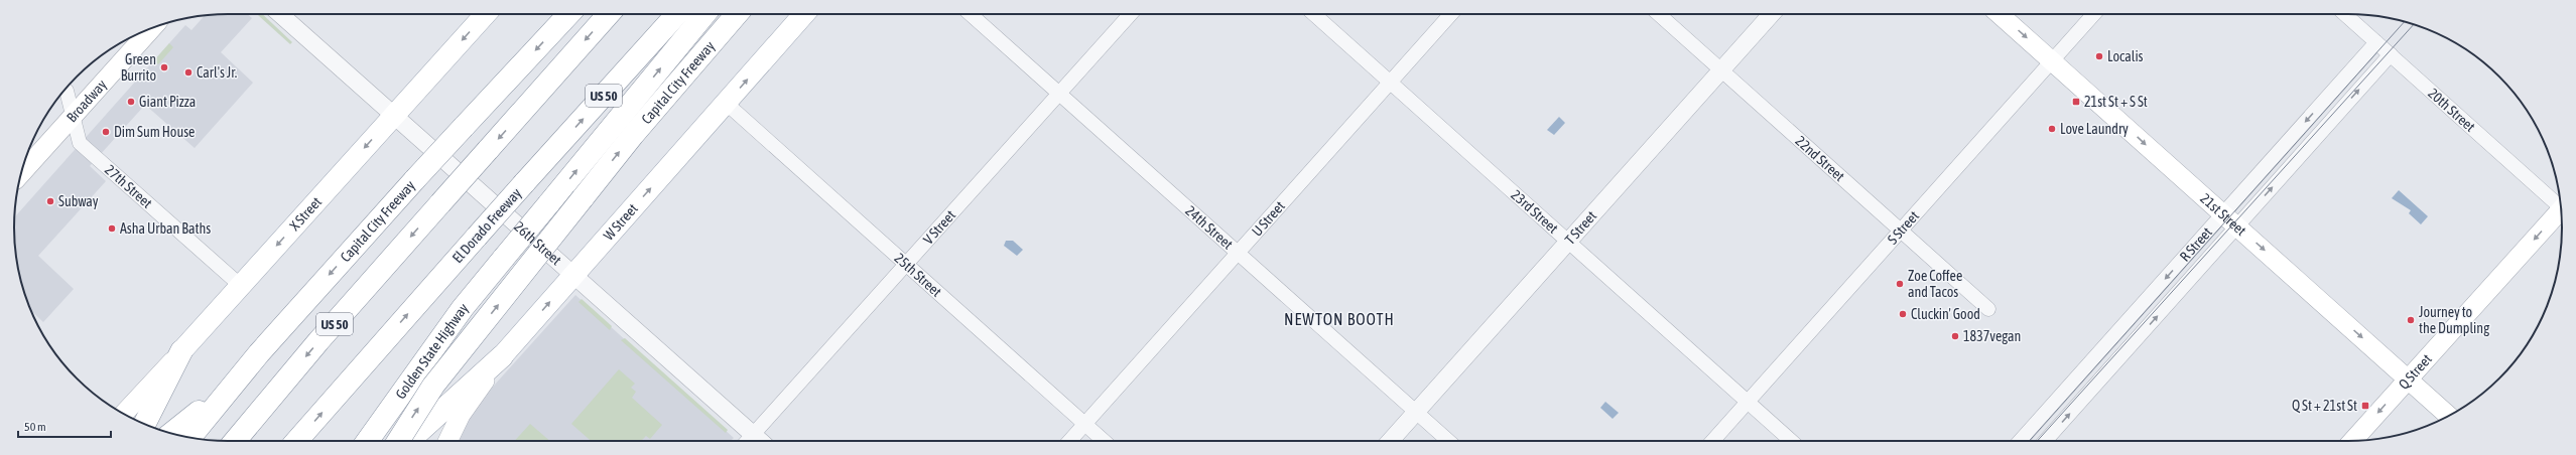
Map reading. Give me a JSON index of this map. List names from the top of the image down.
{
  "streets": {
    "highway": [
      "Capital City Freeway",
      "US 50",
      "El Dorado Freeway",
      "Golden State Highway"
    ],
    "main road": [
      "Broadway",
      "X Street",
      "21st Street",
      "W Street",
      "Q Street"
    ],
    "street": [
      "20th Street",
      "22nd Street",
      "27th Street",
      "23rd Street",
      "U Street",
      "V Street",
      "24th Street",
      "T Street",
      "S Street",
      "26th Street",
      "R Street",
      "25th Street"
    ]
  },
  "crossings": [
    ["Broadway", "27th Street"],
    ["20th Street", "R Street"],
    ["22nd Street", "T Street"],
    ["22nd Street", "S Street"],
    ["27th Street", "X Street"],
    ["23rd Street", "U Street"],
    ["23rd Street", "T Street"],
    ["23rd Street", "S Street"],
    ["X Street", "26th Street"],
    ["21st Street", "S Street"],
    ["21st Street", "R Street"],
    ["21st Street", "Q Street"],
    ["U Street", "24th Street"],
    ["U Street", "25th Street"],
    ["W Street", "26th Street"],
    ["W Street", "25th Street"],
    ["V Street", "24th Street"],
    ["V Street", "26th Street"],
    ["V Street", "25th Street"],
    ["24th Street", "T Street"]
  ],
  "one_way": [
    "X Street",
    "21st Street",
    "W Street",
    "Q Street"
  ],
  "districts": ["NEWTON BOOTH"],
  "places": {
    "other": [
      "Localis",
      "Green Burrito",
      "Carl's Jr.",
      "Giant Pizza",
      "Love Laundry",
      "Dim Sum House",
      "Subway",
      "Asha Urban Baths",
      "Zoe Coffee and Tacos",
      "Cluckin' Good",
      "Journey to the Dumpling",
      "1837vegan"
    ],
    "transit": ["21st St + S St", "Q St + 21st St"]
  },
  "scale_bar": "50 m"
}
